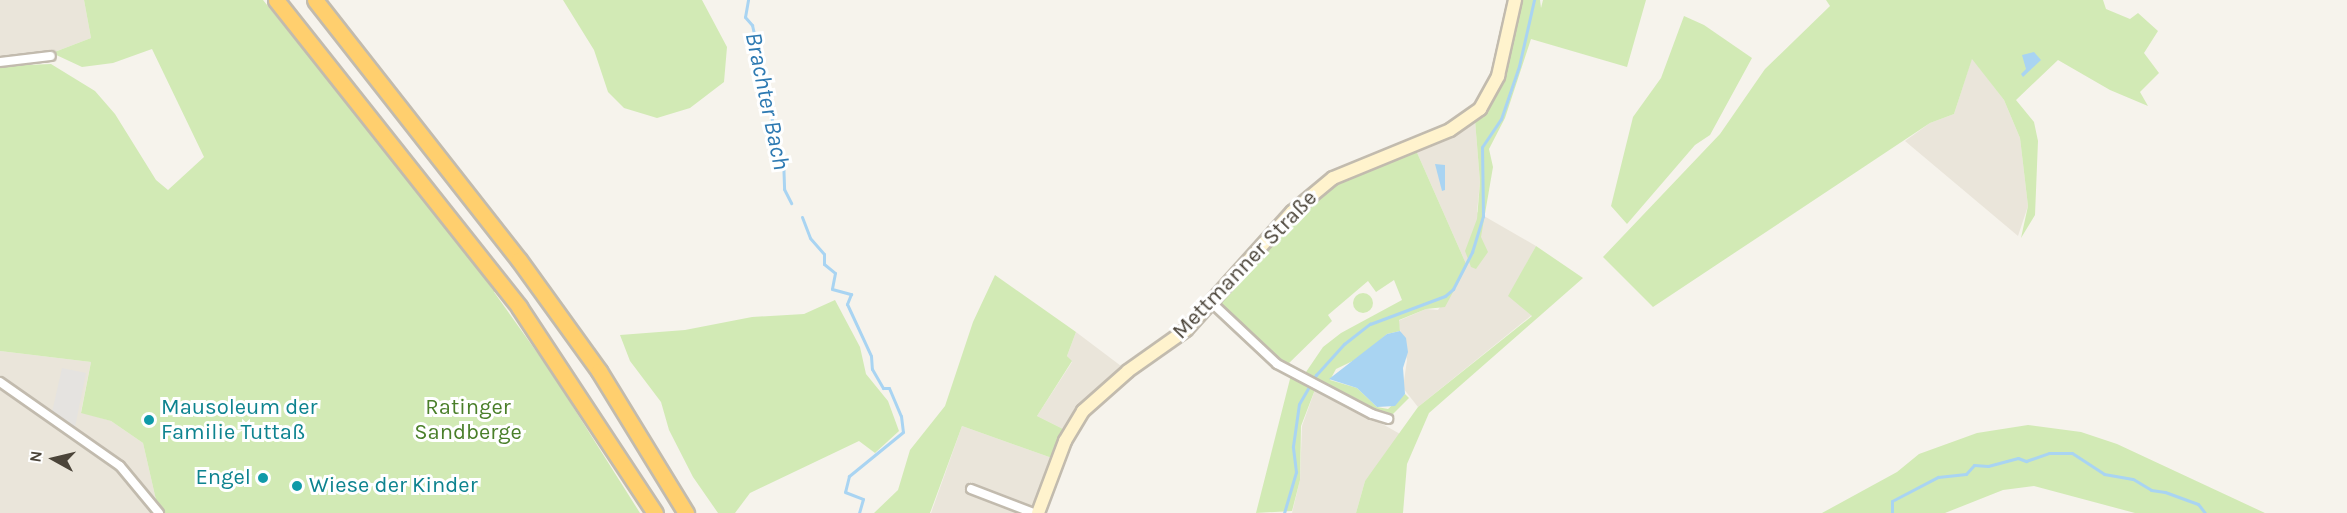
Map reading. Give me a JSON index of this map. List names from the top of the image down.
{
  "streets": {
    "main road": ["Mettmanner Straße"]
  },
  "water": ["Brachter Bach"],
  "parks": ["Ratinger Sandberge"],
  "places": ["Mausoleum der Familie Tuttaß", "Engel", "Wiese der Kinder"],
  "north": "left"
}
